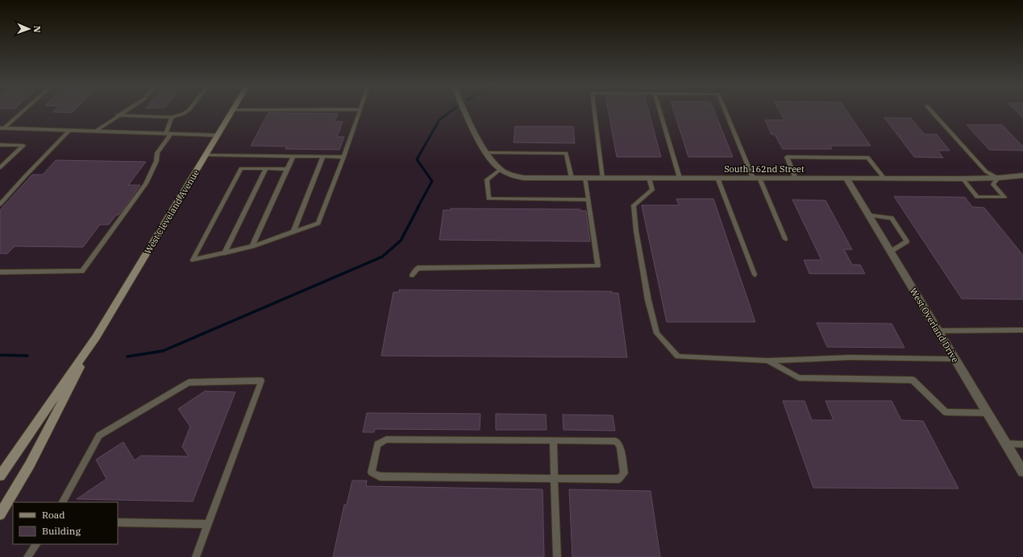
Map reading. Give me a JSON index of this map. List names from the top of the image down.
{
  "streets": {
    "main road": ["West Cleveland Avenue"],
    "street": ["South 162nd Street", "West Overland Drive"]
  },
  "crossings": [
    ["South 162nd Street", "West Overland Drive"]
  ],
  "legend": ["Road", "Building"],
  "north": "right"
}
